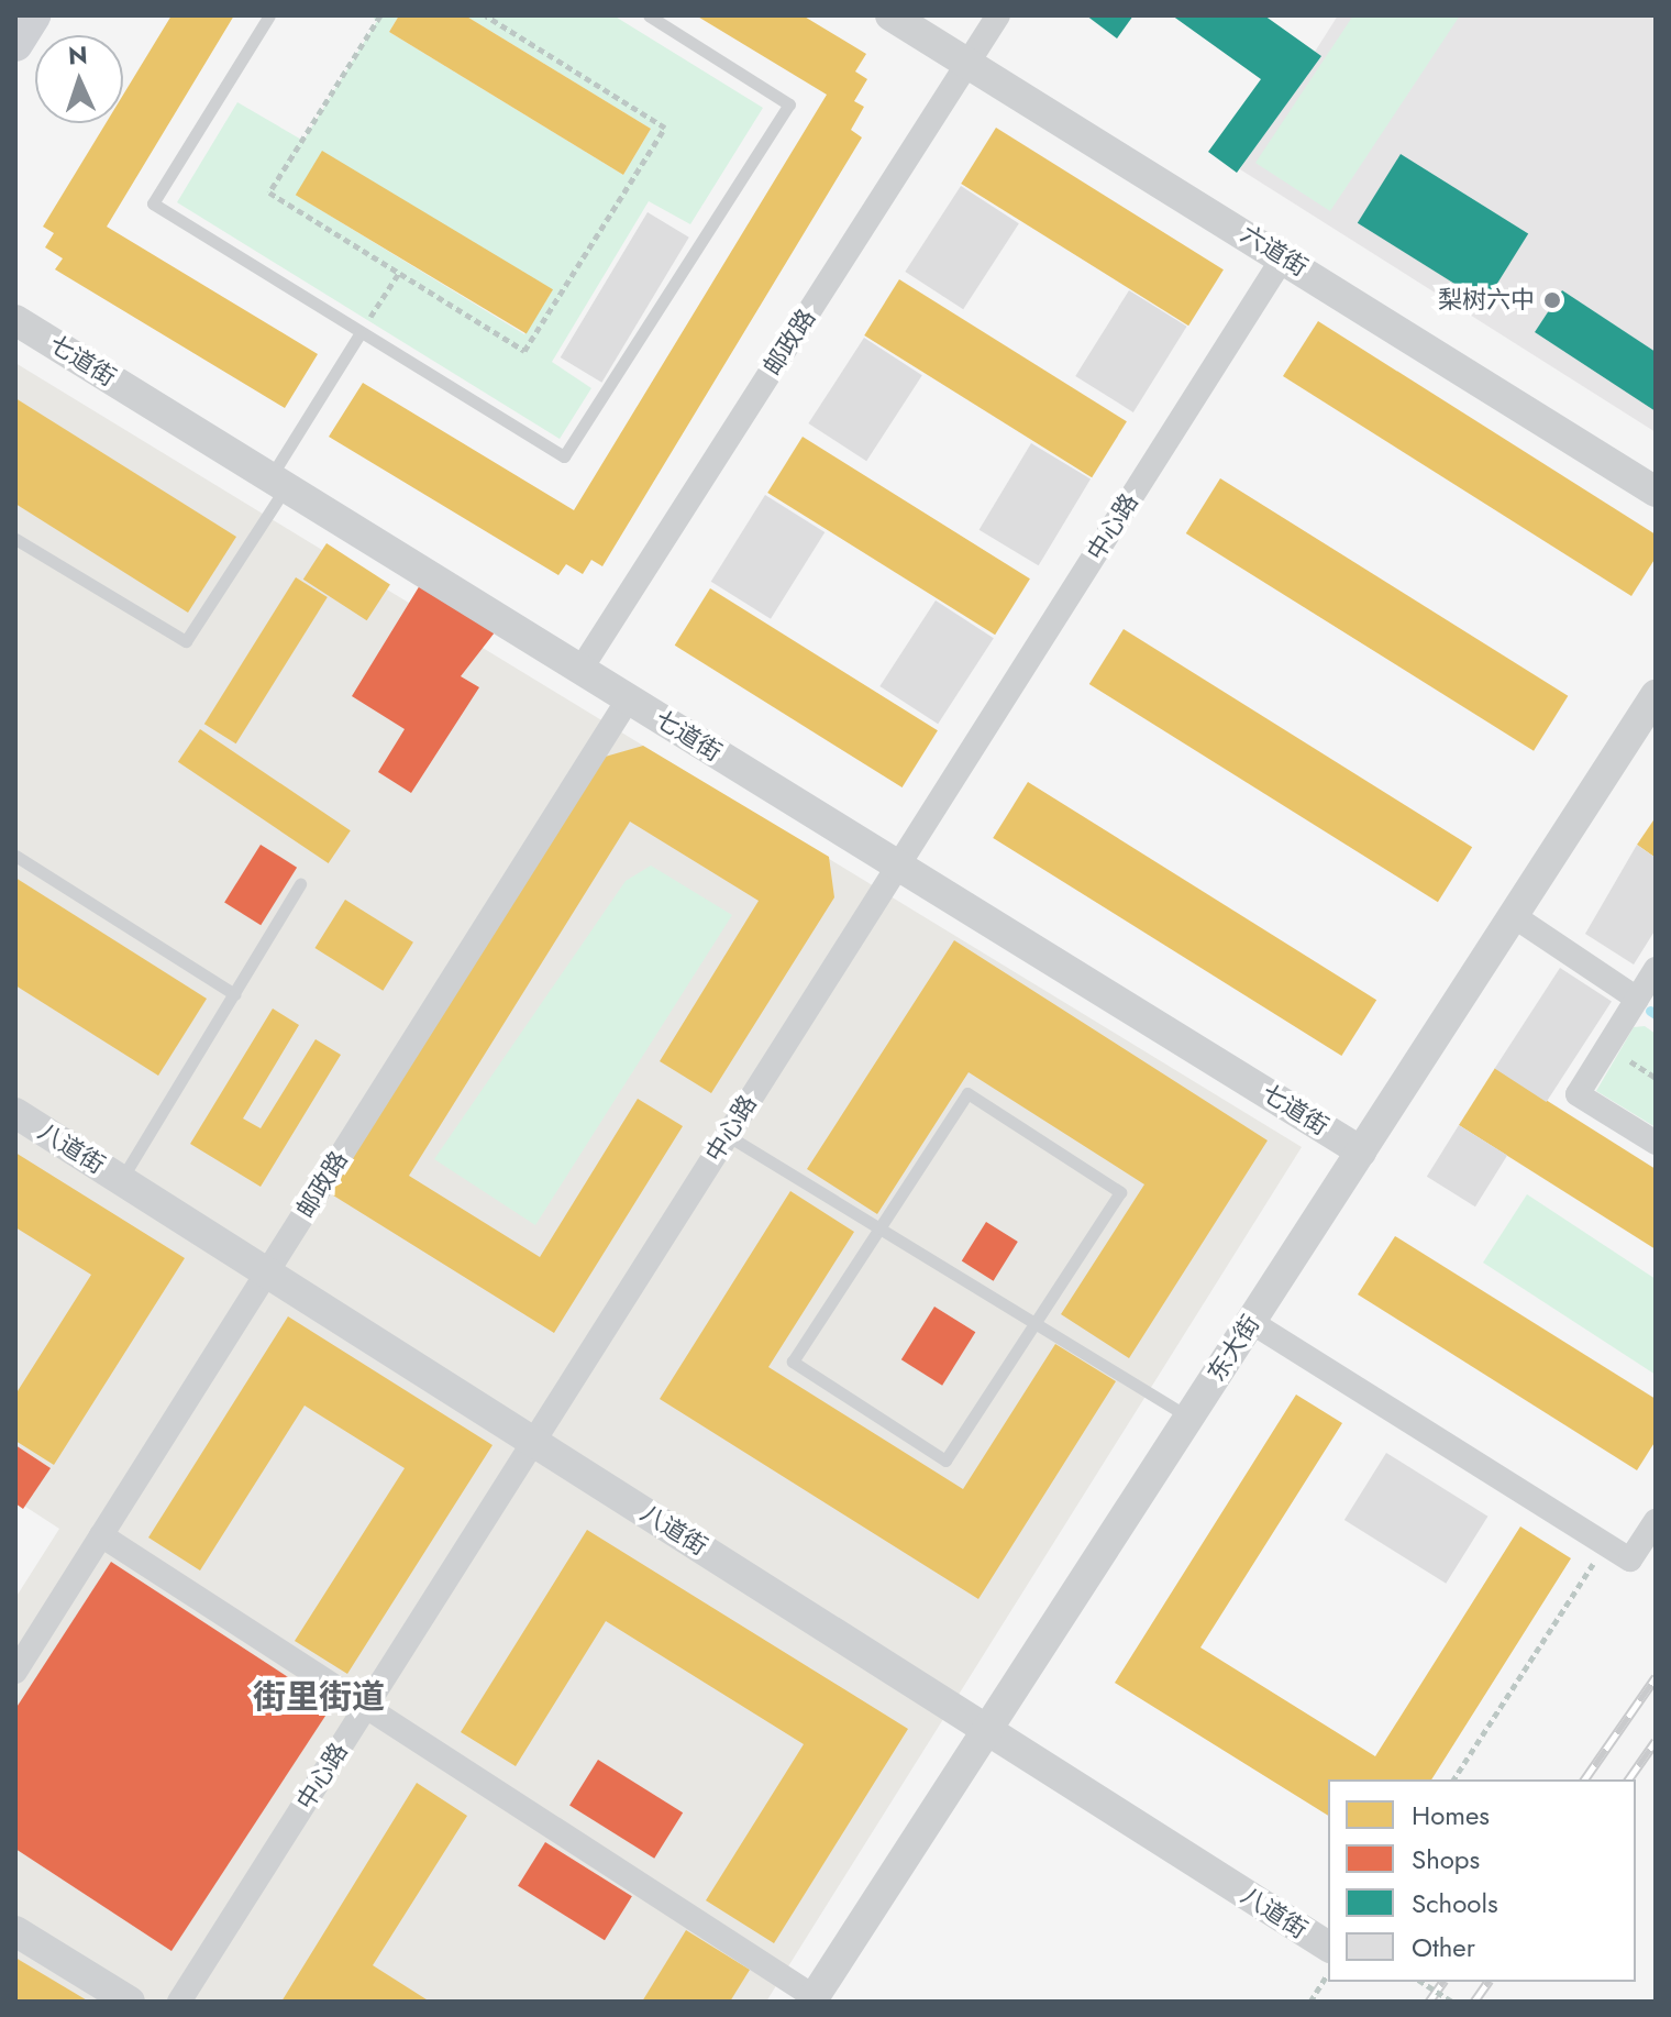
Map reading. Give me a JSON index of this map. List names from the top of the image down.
{
  "streets": {
    "street": [
      "六道街",
      "邮政路",
      "七道街",
      "中心路",
      "八道街",
      "东大街"
    ]
  },
  "crossings": [
    ["六道街", "邮政路"],
    ["六道街", "中心路"],
    ["邮政路", "七道街"],
    ["邮政路", "八道街"],
    ["七道街", "中心路"],
    ["七道街", "东大街"],
    ["中心路", "八道街"],
    ["八道街", "东大街"]
  ],
  "districts": ["街里街道"],
  "places": ["梨树六中"],
  "legend": [
    "Homes",
    "Shops",
    "Schools",
    "Other"
  ],
  "north": "top"
}
